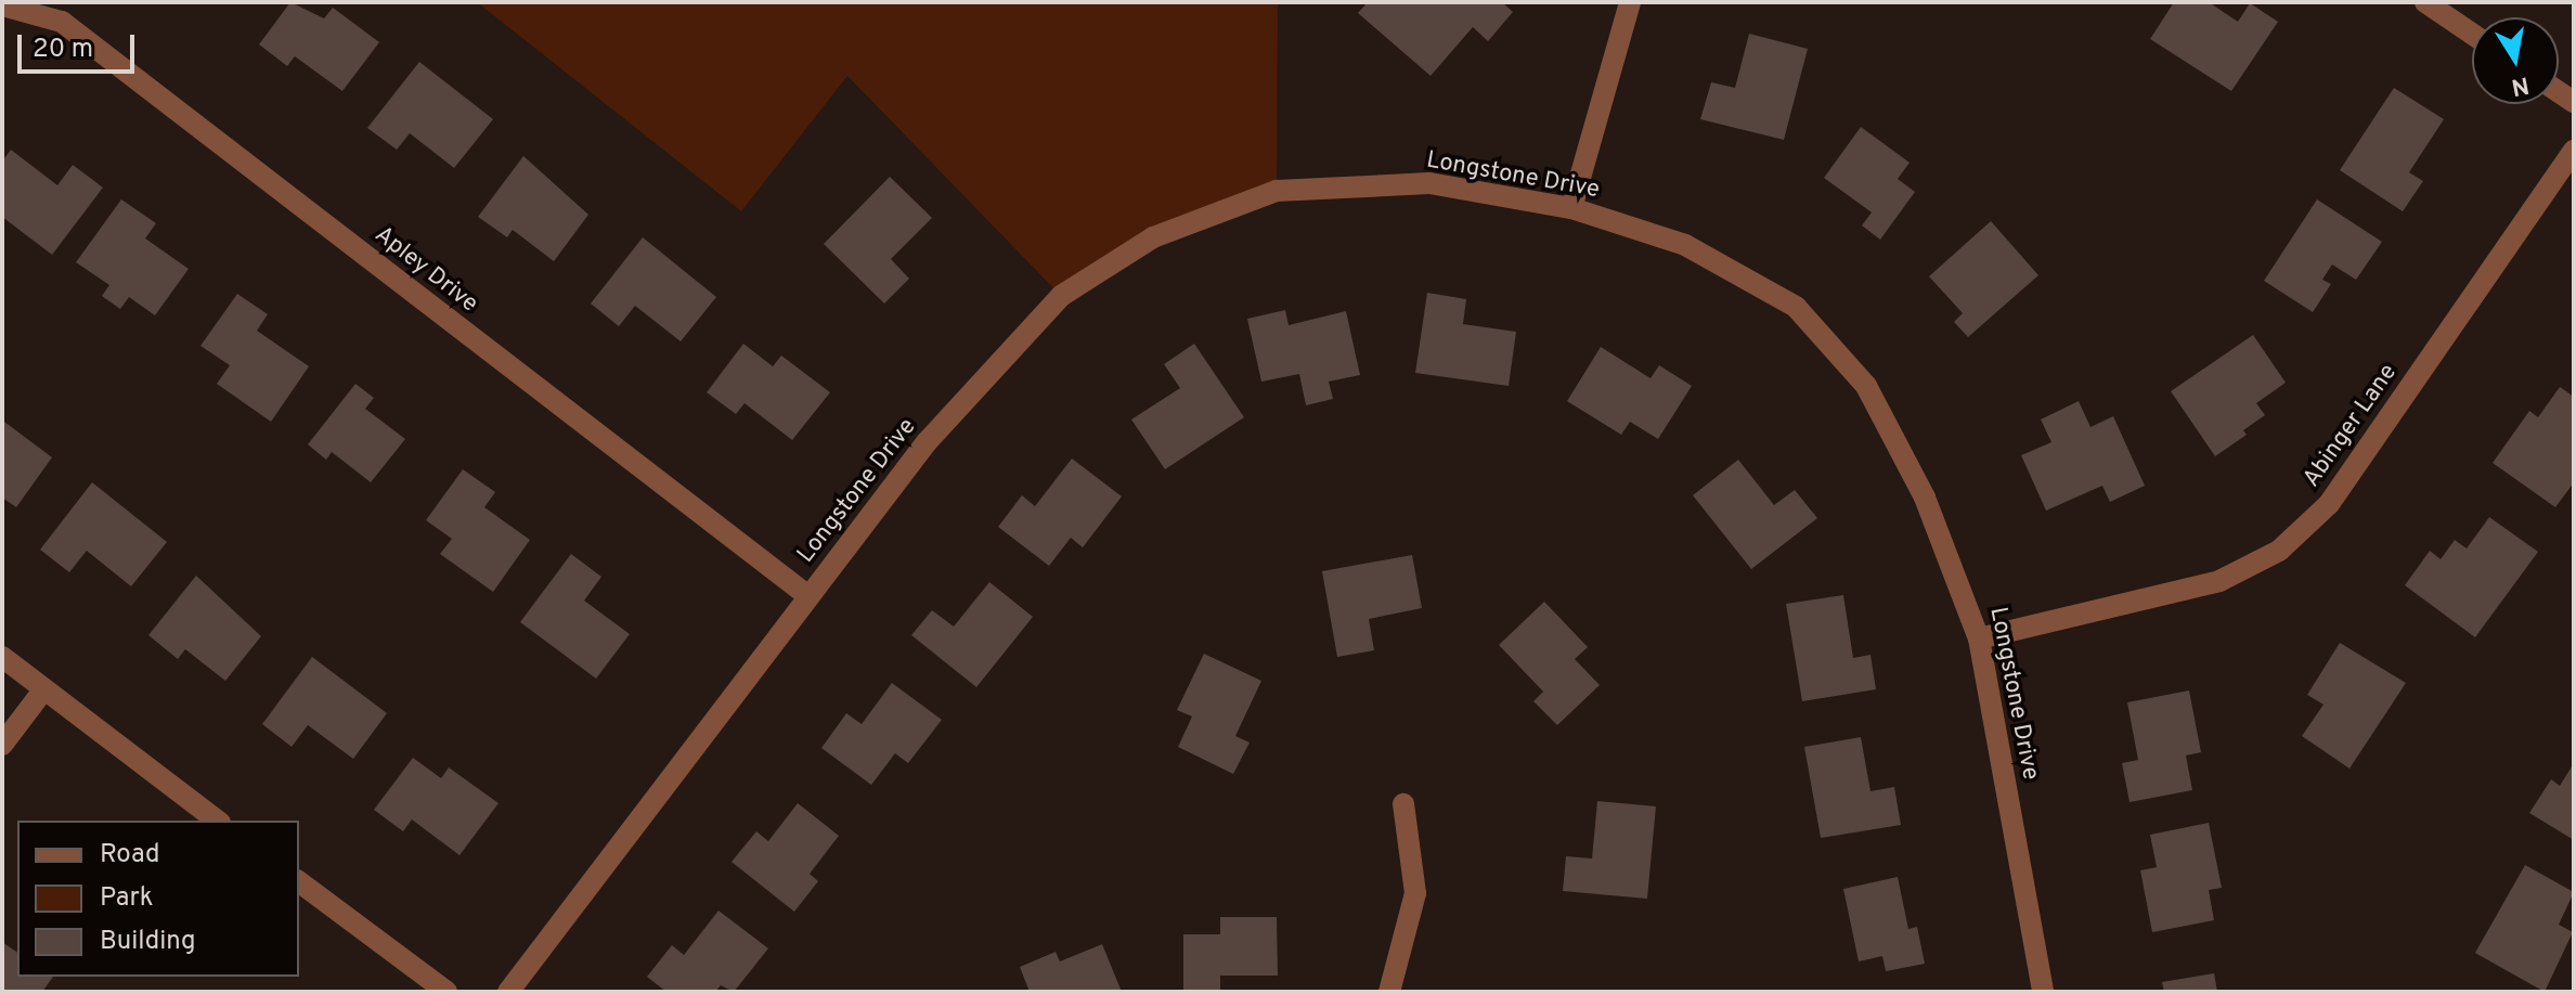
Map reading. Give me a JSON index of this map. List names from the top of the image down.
{
  "streets": {
    "street": ["Longstone Drive", "Apley Drive", "Abinger Lane"]
  },
  "crossings": [
    ["Longstone Drive", "Apley Drive"],
    ["Longstone Drive", "Abinger Lane"]
  ],
  "legend": ["Road", "Park", "Building"],
  "scale_bar": "20 m",
  "north": "bottom"
}
